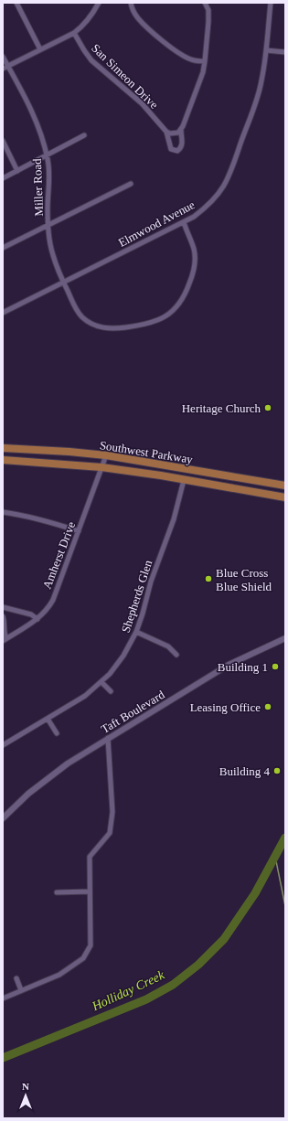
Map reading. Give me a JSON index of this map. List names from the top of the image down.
{
  "streets": {
    "main road": ["Southwest Parkway"],
    "street": [
      "San Simeon Drive",
      "Miller Road",
      "Elmwood Avenue",
      "Amherst Drive",
      "Shepherds Glen",
      "Taft Boulevard"
    ]
  },
  "crossings": [
    ["Miller Road", "Elmwood Avenue"],
    ["Southwest Parkway", "Amherst Drive"],
    ["Southwest Parkway", "Shepherds Glen"]
  ],
  "water": ["Holliday Creek"],
  "places": [
    "Heritage Church",
    "Blue Cross Blue Shield",
    "Building 1",
    "Leasing Office",
    "Building 4"
  ],
  "north": "top"
}
